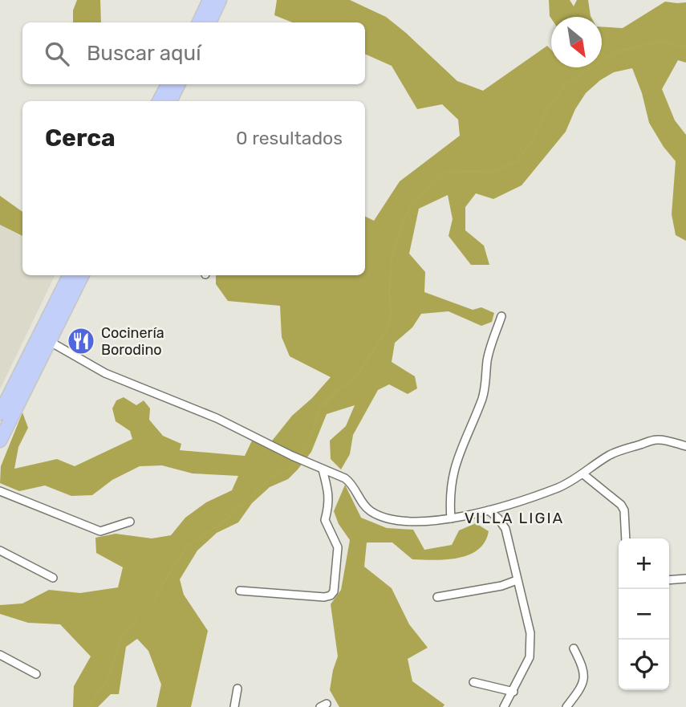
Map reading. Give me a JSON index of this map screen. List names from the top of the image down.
{
  "districts": ["VILLA LIGIA"],
  "places": {
    "restaurant": ["Cocinería Borodino"]
  },
  "north": "bottom right",
  "page": {
    "search": "Buscar aquí",
    "heading": ["Cerca", "0 resultados"],
    "map_buttons": ["+", "−"]
  }
}
